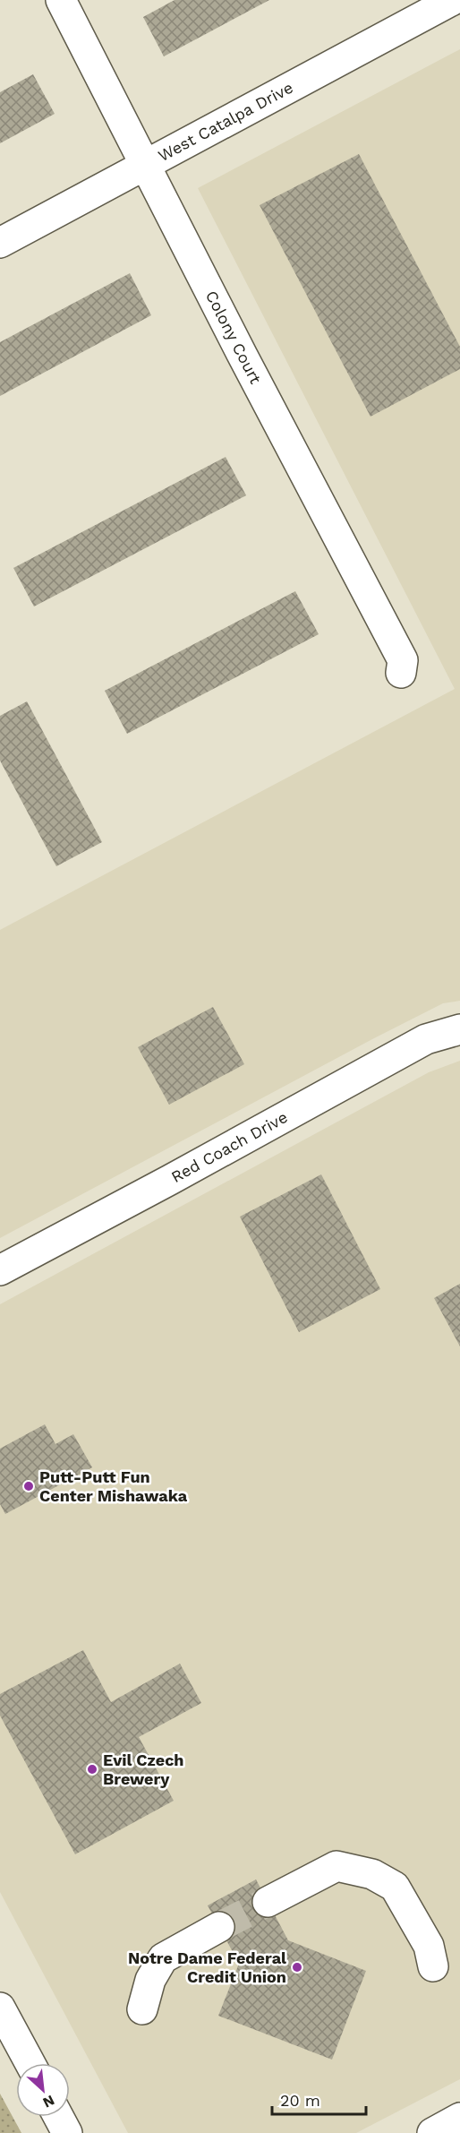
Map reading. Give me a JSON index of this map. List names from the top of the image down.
{
  "streets": {
    "street": ["West Catalpa Drive", "Colony Court", "Red Coach Drive"]
  },
  "crossings": [
    ["West Catalpa Drive", "Colony Court"]
  ],
  "places": ["Putt-Putt Fun Center Mishawaka", "Evil Czech Brewery", "Notre Dame Federal Credit Union"],
  "scale_bar": "20 m",
  "north": "bottom right"
}
